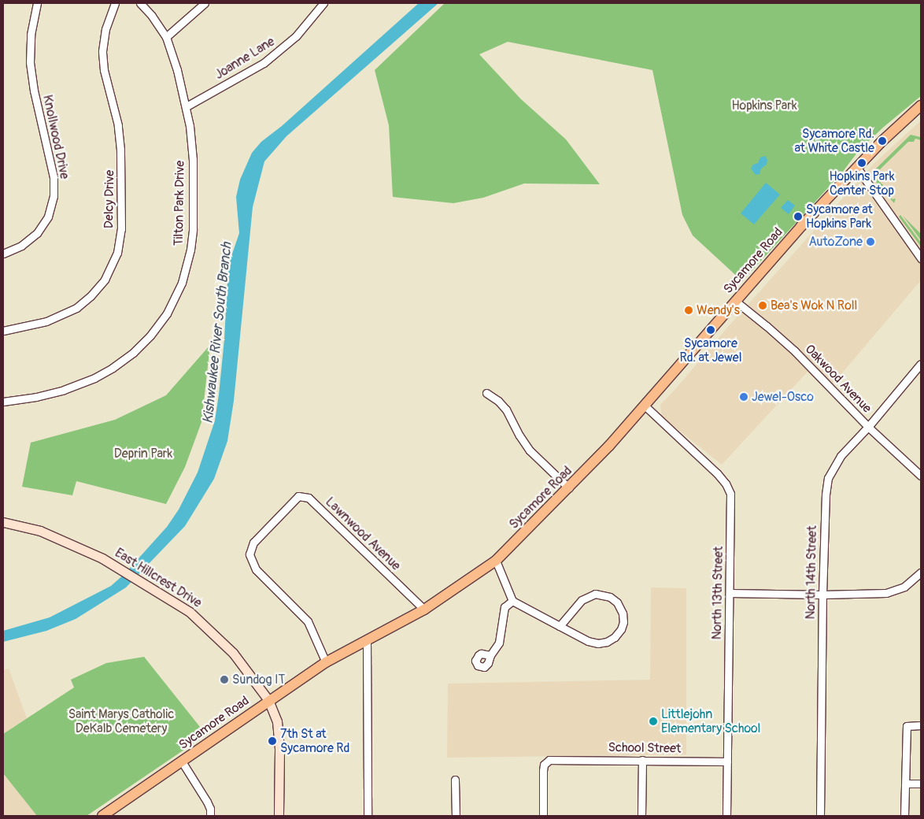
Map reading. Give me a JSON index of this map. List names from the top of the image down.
{
  "streets": {
    "main road": ["Sycamore Road"],
    "street": [
      "Joanne Lane",
      "Knollwood Drive",
      "Delcy Drive",
      "Tilton Park Drive",
      "Oakwood Avenue",
      "Lawnwood Avenue",
      "North 14th Street",
      "East Hillcrest Drive",
      "North 13th Street",
      "School Street"
    ]
  },
  "crossings": [
    ["Joanne Lane", "Tilton Park Drive"],
    ["Sycamore Road", "Oakwood Avenue"],
    ["Sycamore Road", "Lawnwood Avenue"],
    ["Sycamore Road", "East Hillcrest Drive"],
    ["Sycamore Road", "North 13th Street"],
    ["Oakwood Avenue", "North 14th Street"],
    ["North 13th Street", "School Street"]
  ],
  "water": ["Kishwaukee River South Branch"],
  "parks": ["Hopkins Park", "Deprin Park", "Saint Marys Catholic DeKalb Cemetery"],
  "places": [
    "Sycamore Rd. at White Castle",
    "Hopkins Park Center Stop",
    "Sycamore at Hopkins Park",
    "AutoZone",
    "Bea's Wok N Roll",
    "Wendy's",
    "Sycamore Rd. at Jewel",
    "Jewel-Osco",
    "Sundog IT",
    "Littlejohn Elementary School",
    "7th St at Sycamore Rd"
  ]
}
